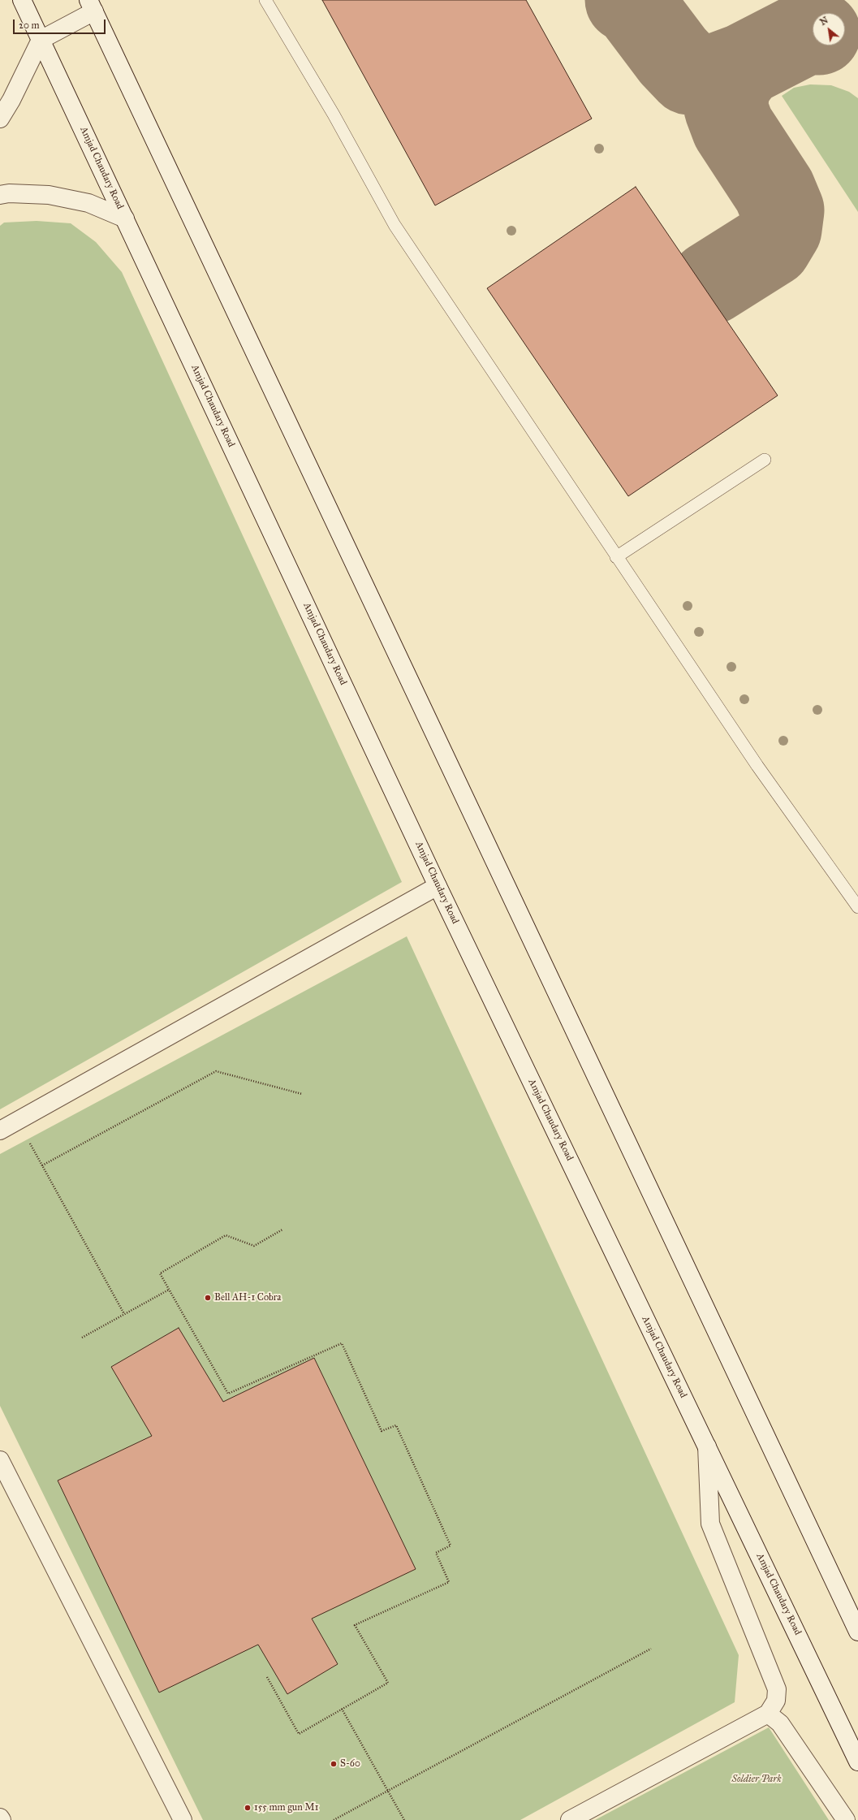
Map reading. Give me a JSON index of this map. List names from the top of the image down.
{
  "streets": {
    "main road": ["Amjad Chaudary Road"]
  },
  "parks": ["Soldier Park"],
  "places": ["Bell AH-1 Cobra", "S-60", "155 mm gun M1"],
  "scale_bar": "20 m",
  "north": "top left"
}
